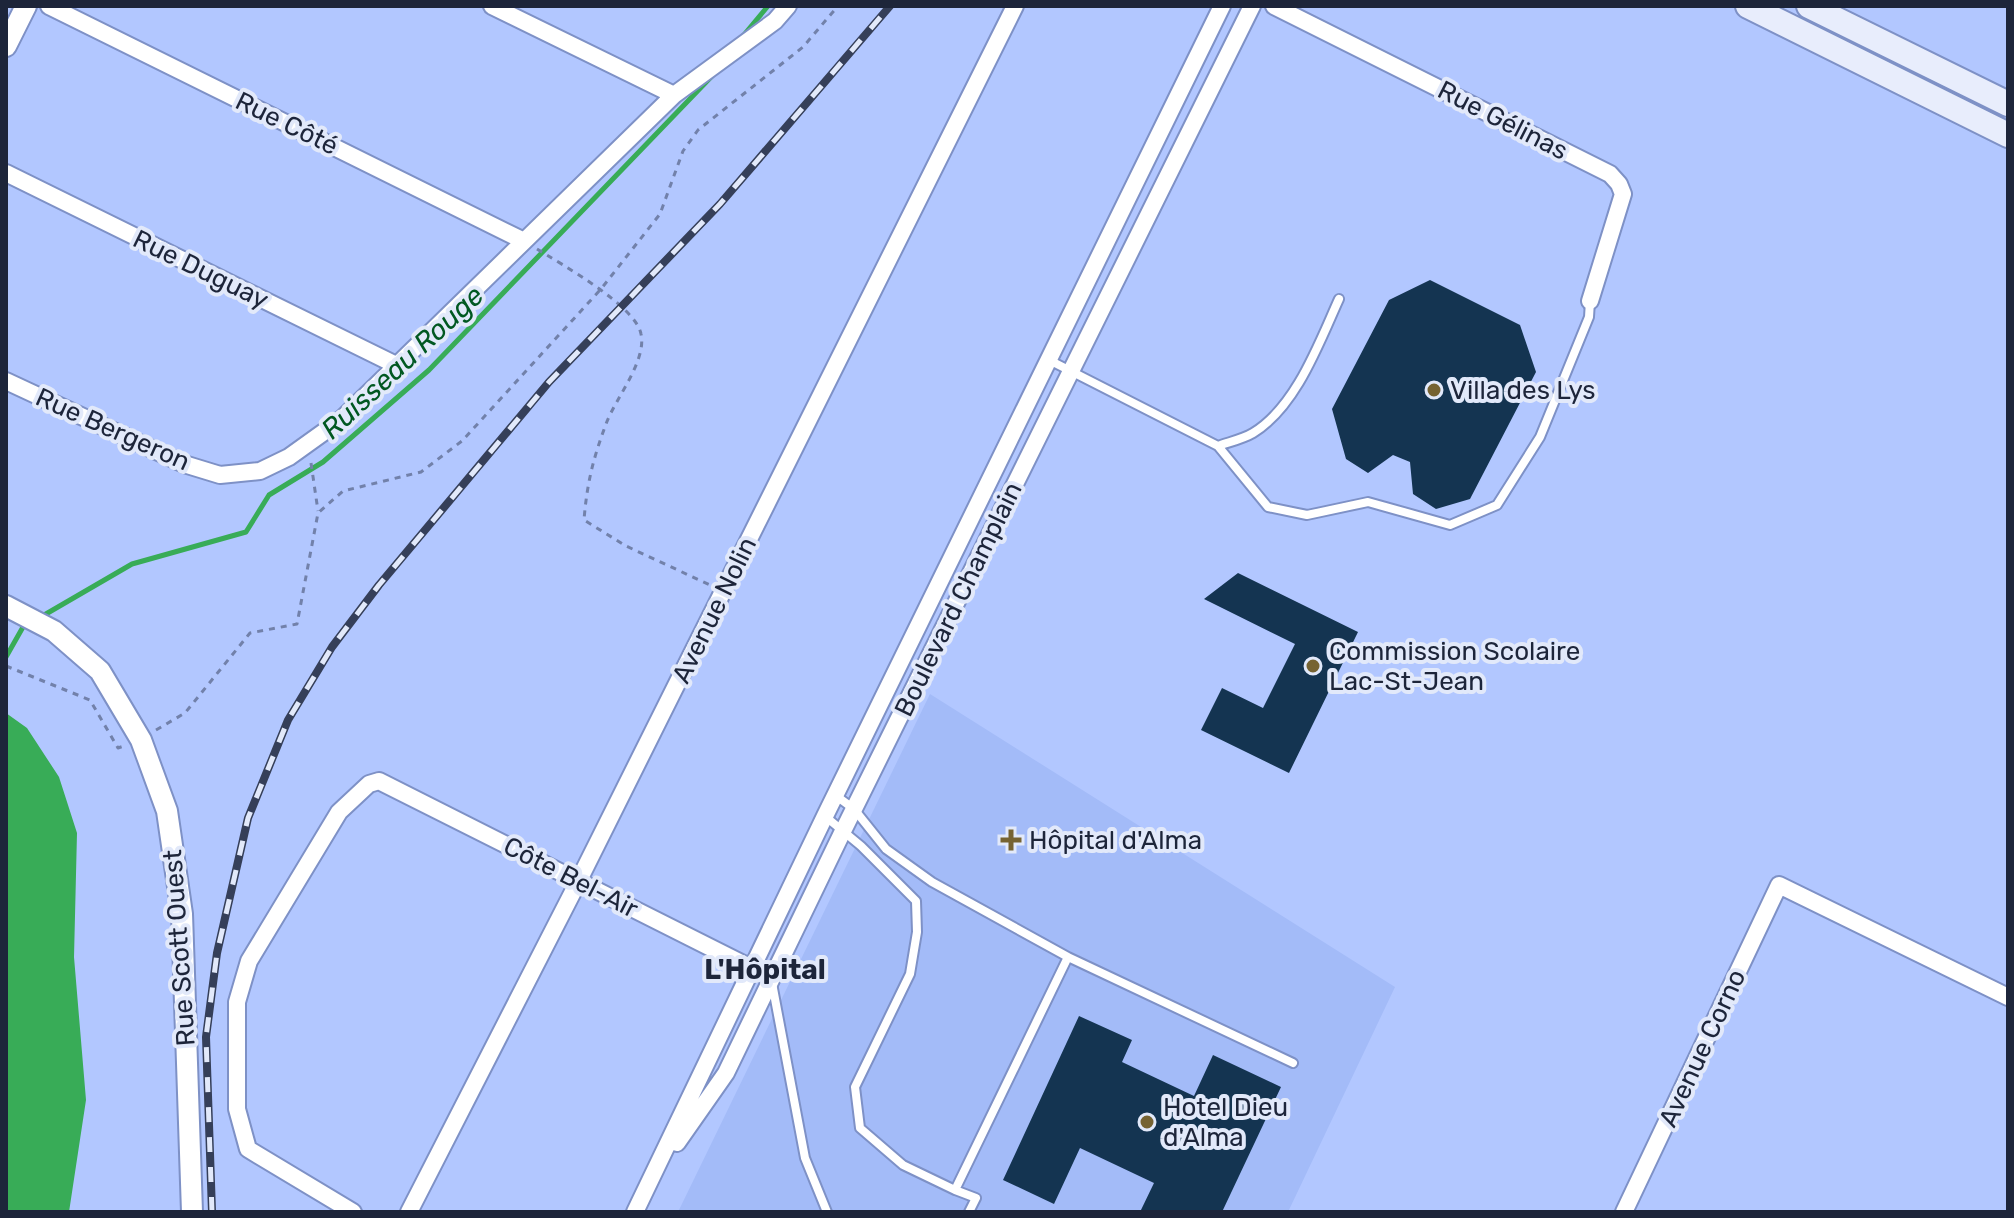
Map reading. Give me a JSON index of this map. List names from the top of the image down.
{
  "streets": {
    "street": [
      "Rue Gélinas",
      "Rue Côté",
      "Rue Duguay",
      "Rue Bergeron",
      "Boulevard Champlain",
      "Avenue Nolin",
      "Côte Bel-Air",
      "Rue Scott Ouest",
      "Avenue Corno"
    ]
  },
  "crossings": [
    ["Boulevard Champlain", "Côte Bel-Air"],
    ["Avenue Nolin", "Côte Bel-Air"]
  ],
  "districts": ["L'Hôpital"],
  "water": ["Ruisseau Rouge"],
  "places": {
    "other": ["Villa des Lys", "Commission Scolaire Lac-St-Jean", "Hotel Dieu d'Alma"],
    "health": ["Hôpital d'Alma"]
  }
}
